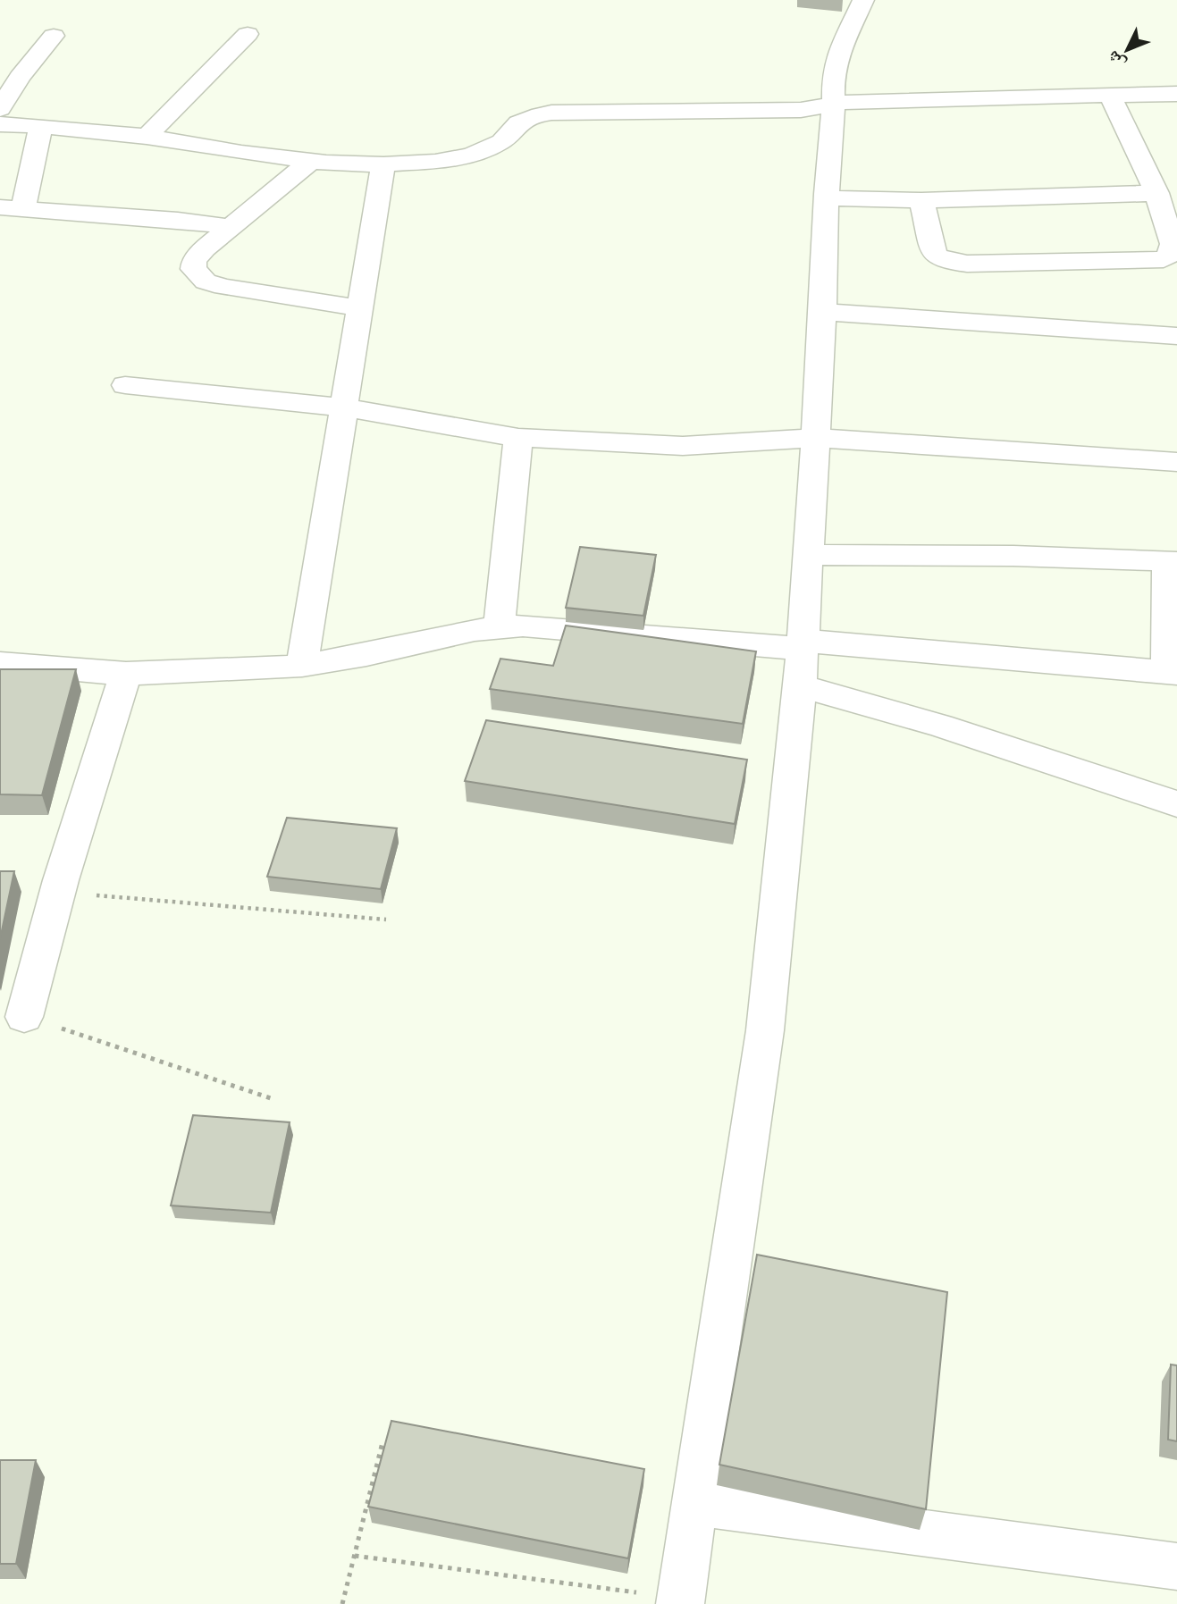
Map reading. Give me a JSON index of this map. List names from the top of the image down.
{
  "north": "bottom left"
}
